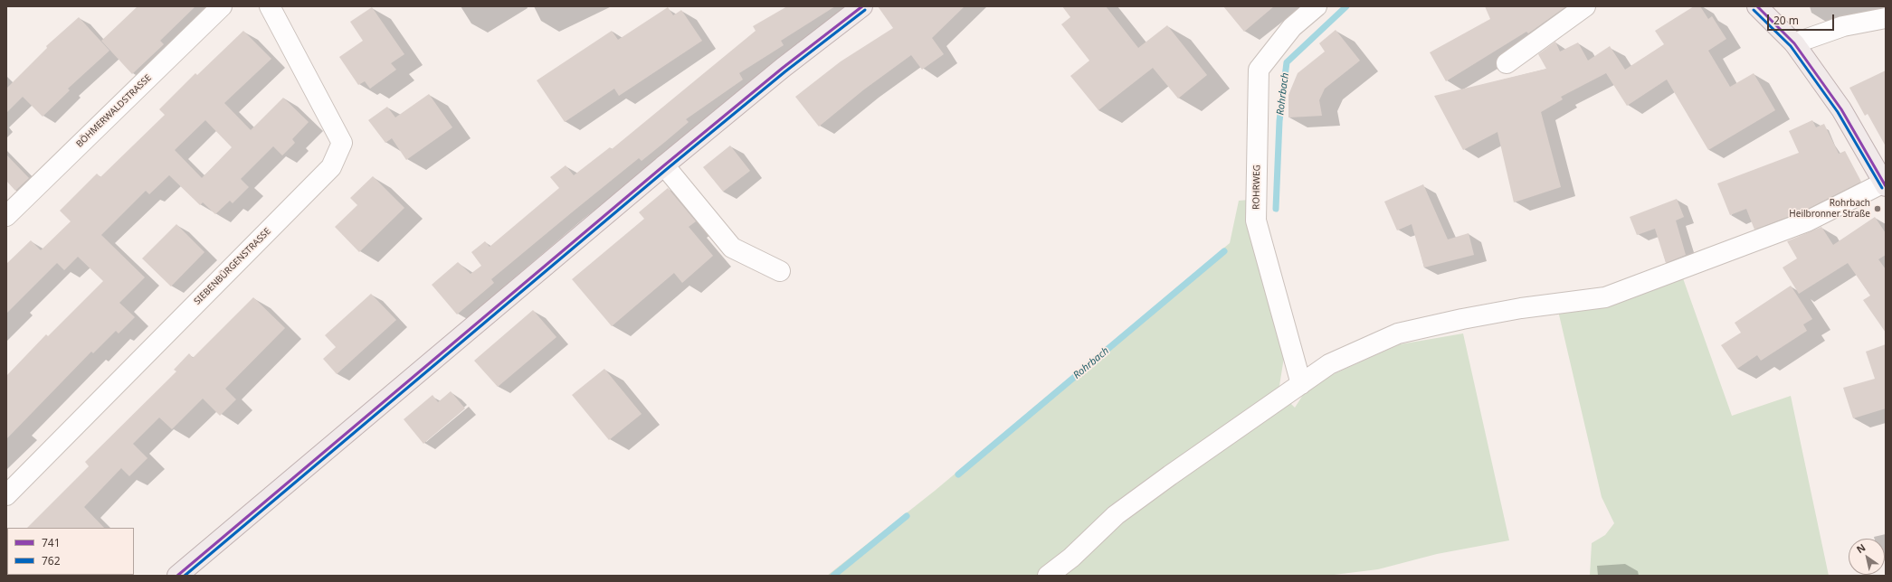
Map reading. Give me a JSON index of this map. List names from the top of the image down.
{
  "streets": {
    "street": ["BÖHMERWALDSTRASSE", "ROHRWEG", "SIEBENBÜRGENSTRASSE"]
  },
  "water": ["Rohrbach"],
  "places": ["Rohrbach Heilbronner Straße"],
  "lines": ["transit line 741", "transit line 762"],
  "legend": ["741", "762"],
  "scale_bar": "20 m",
  "north": "top left"
}
